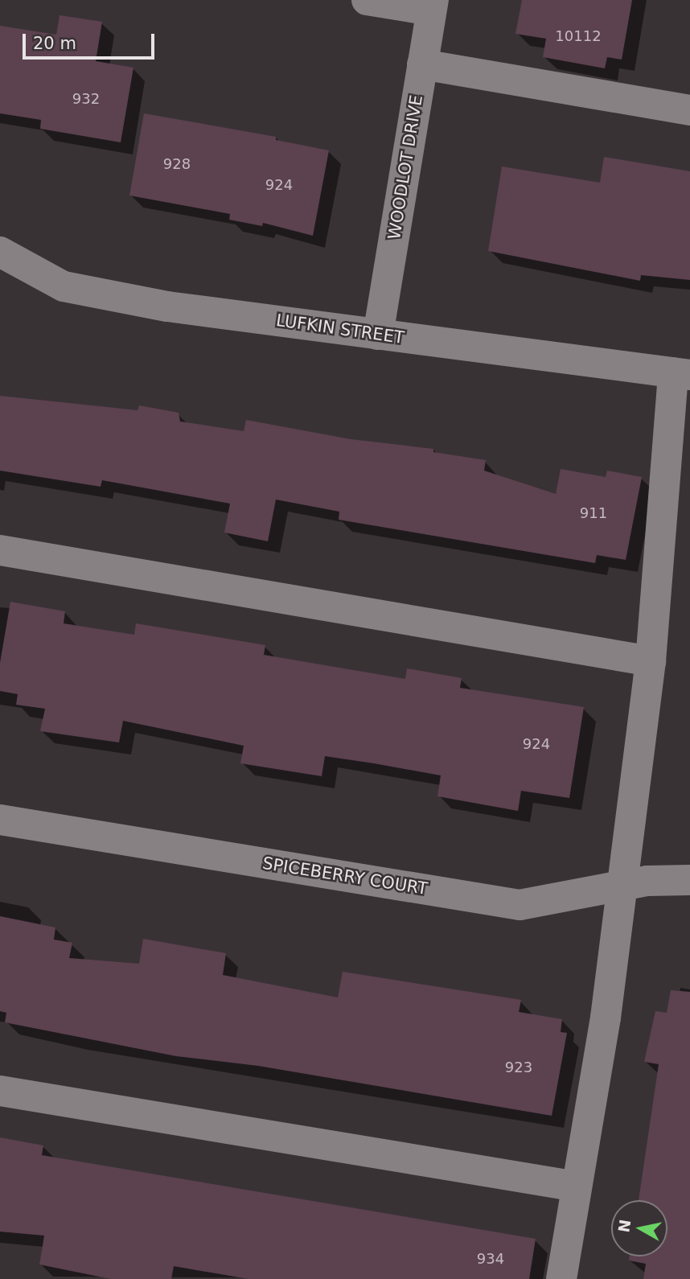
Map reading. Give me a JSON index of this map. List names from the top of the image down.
{
  "streets": {
    "street": ["WOODLOT DRIVE", "LUFKIN STREET", "SPICEBERRY COURT"]
  },
  "crossings": [
    ["WOODLOT DRIVE", "LUFKIN STREET"]
  ],
  "house_numbers": [
    "10112",
    "932",
    "928",
    "924",
    "911",
    "924",
    "923",
    "934"
  ],
  "scale_bar": "20 m",
  "north": "left"
}
